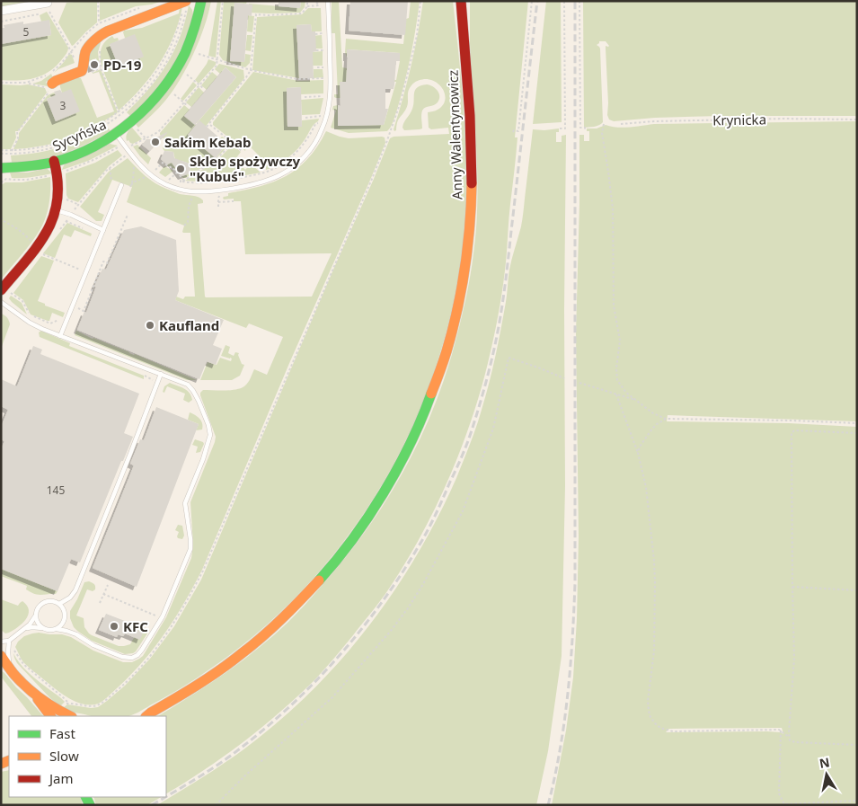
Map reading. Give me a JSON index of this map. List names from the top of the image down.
{
  "streets": {
    "main road": ["Sycyńska", "Anny Walentynowicz"],
    "path": ["Krynicka"]
  },
  "places": [
    "PD-19",
    "Sakim Kebab",
    "Sklep spożywczy \"Kubuś\"",
    "Kaufland",
    "KFC"
  ],
  "house_numbers": ["5", "3", "145"],
  "legend": ["Fast", "Slow", "Jam"],
  "north": "top"
}
